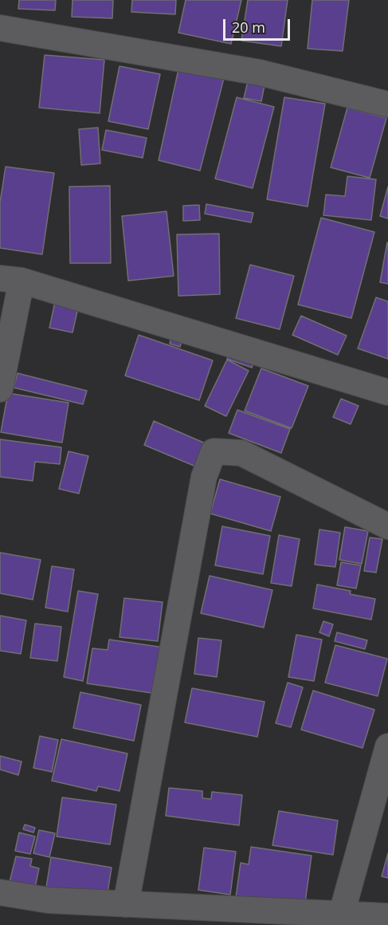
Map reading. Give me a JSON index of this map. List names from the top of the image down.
{
  "scale_bar": "20 m"
}
